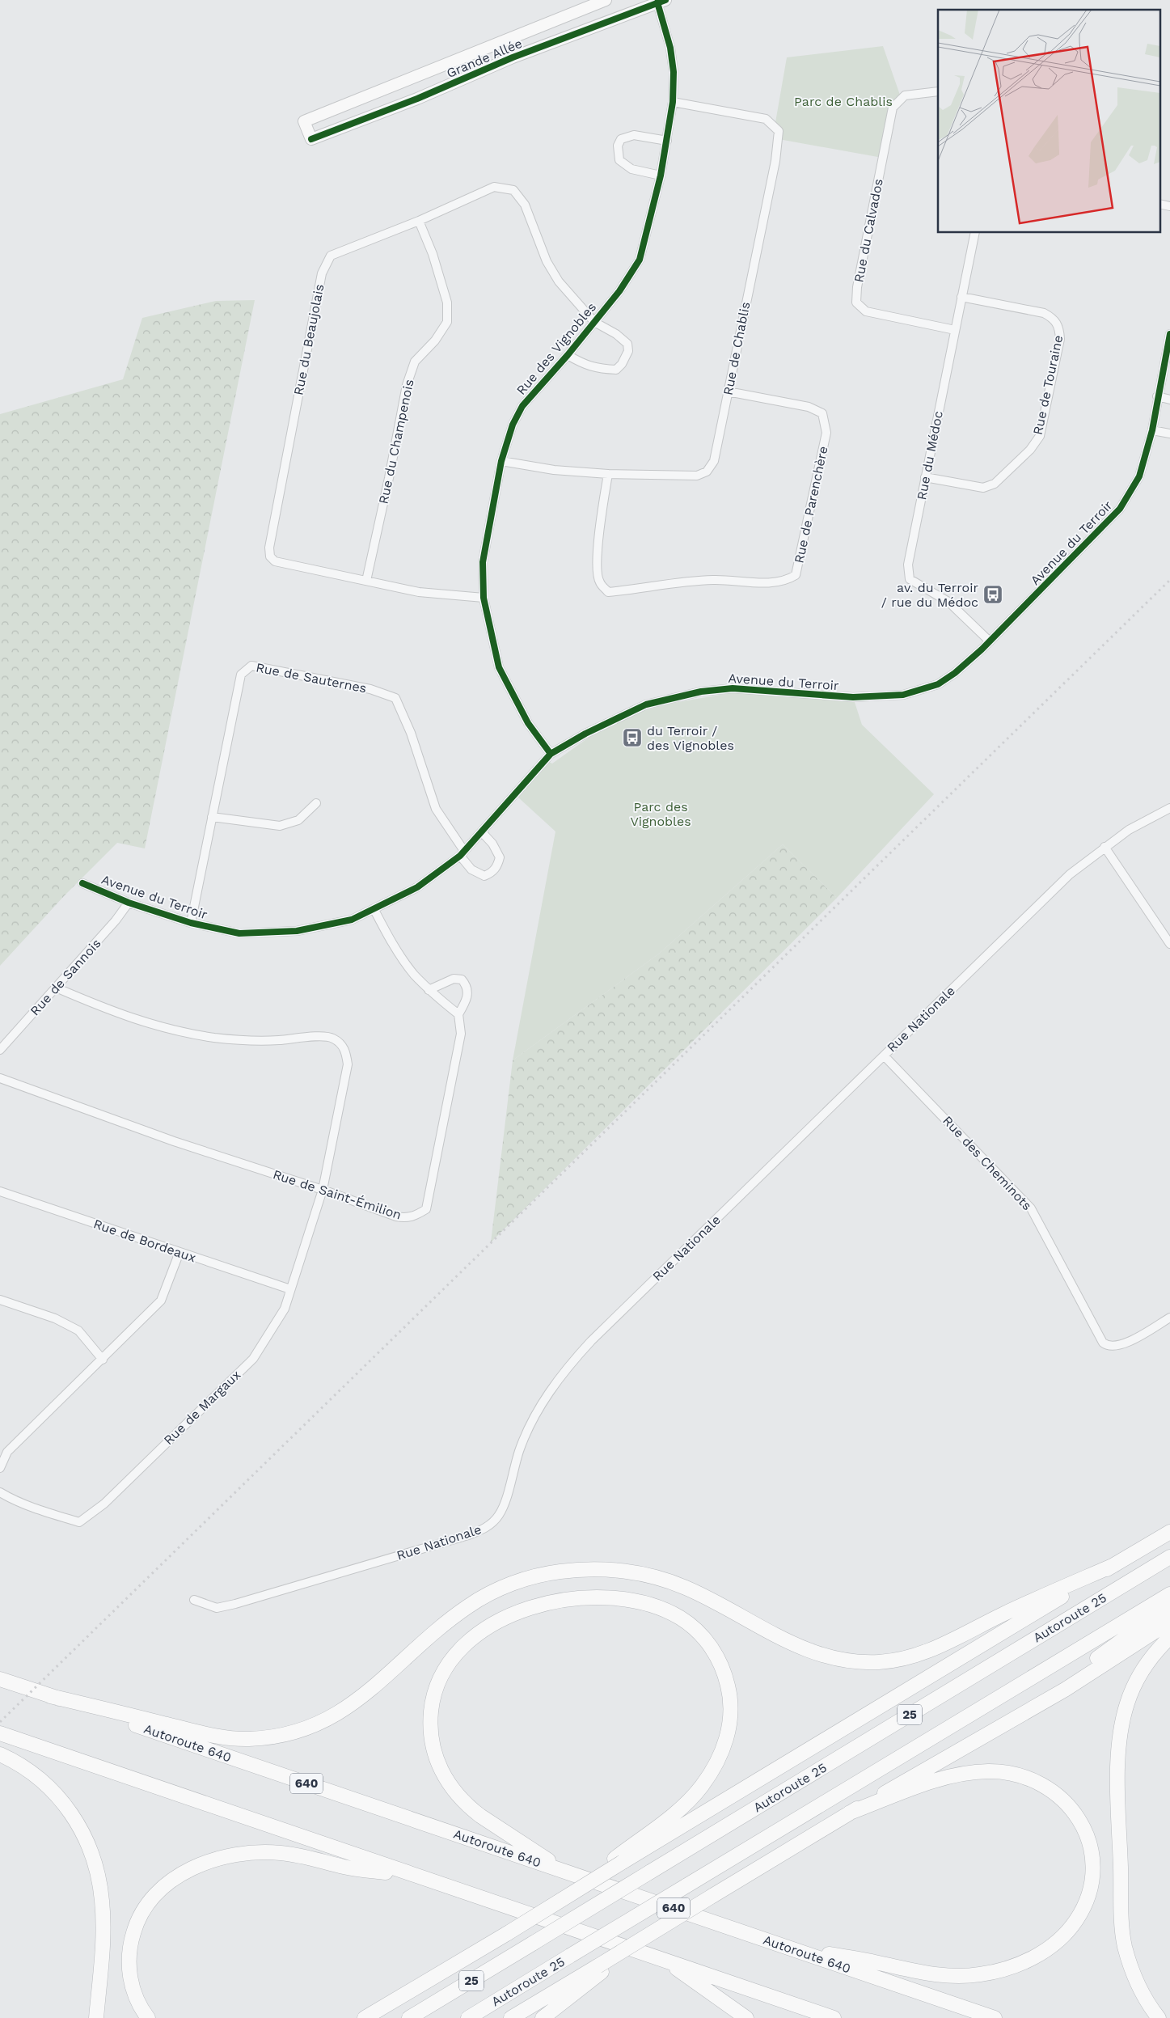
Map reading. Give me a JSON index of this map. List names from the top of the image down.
{
  "streets": {
    "highway": [
      "Autoroute 25",
      "25",
      "Autoroute 640",
      "640"
    ],
    "street": [
      "Grande Allée",
      "Rue du Calvados",
      "Rue du Beaujolais",
      "Rue des Vignobles",
      "Rue de Chablis",
      "Rue de Touraine",
      "Rue du Champenois",
      "Rue du Médoc",
      "Rue de Parenchère",
      "Avenue du Terroir",
      "Rue de Sauternes",
      "Rue de Sannois",
      "Rue Nationale",
      "Rue des Cheminots",
      "Rue de Saint-Émilion",
      "Rue de Bordeaux",
      "Rue de Margaux"
    ]
  },
  "crossings": [
    ["Grande Allée", "Rue des Vignobles"],
    ["Rue du Calvados", "Rue du Médoc"],
    ["Rue du Beaujolais", "Rue des Vignobles"],
    ["Rue du Beaujolais", "Rue du Champenois"],
    ["Rue des Vignobles", "Rue de Chablis"],
    ["Rue des Vignobles", "Avenue du Terroir"],
    ["Rue de Chablis", "Rue de Parenchère"],
    ["Rue de Touraine", "Rue du Médoc"],
    ["Rue du Médoc", "Avenue du Terroir"],
    ["Avenue du Terroir", "Rue de Sauternes"],
    ["Avenue du Terroir", "Rue de Sannois"],
    ["Rue de Sannois", "Rue de Margaux"],
    ["Rue Nationale", "Rue des Cheminots"],
    ["Rue de Saint-Émilion", "Rue de Margaux"],
    ["Rue de Bordeaux", "Rue de Margaux"]
  ],
  "parks": ["Parc de Chablis", "Parc des Vignobles"],
  "places": {
    "bus stop": ["av. du Terroir / rue du Médoc", "du Terroir / des Vignobles"]
  }
}
